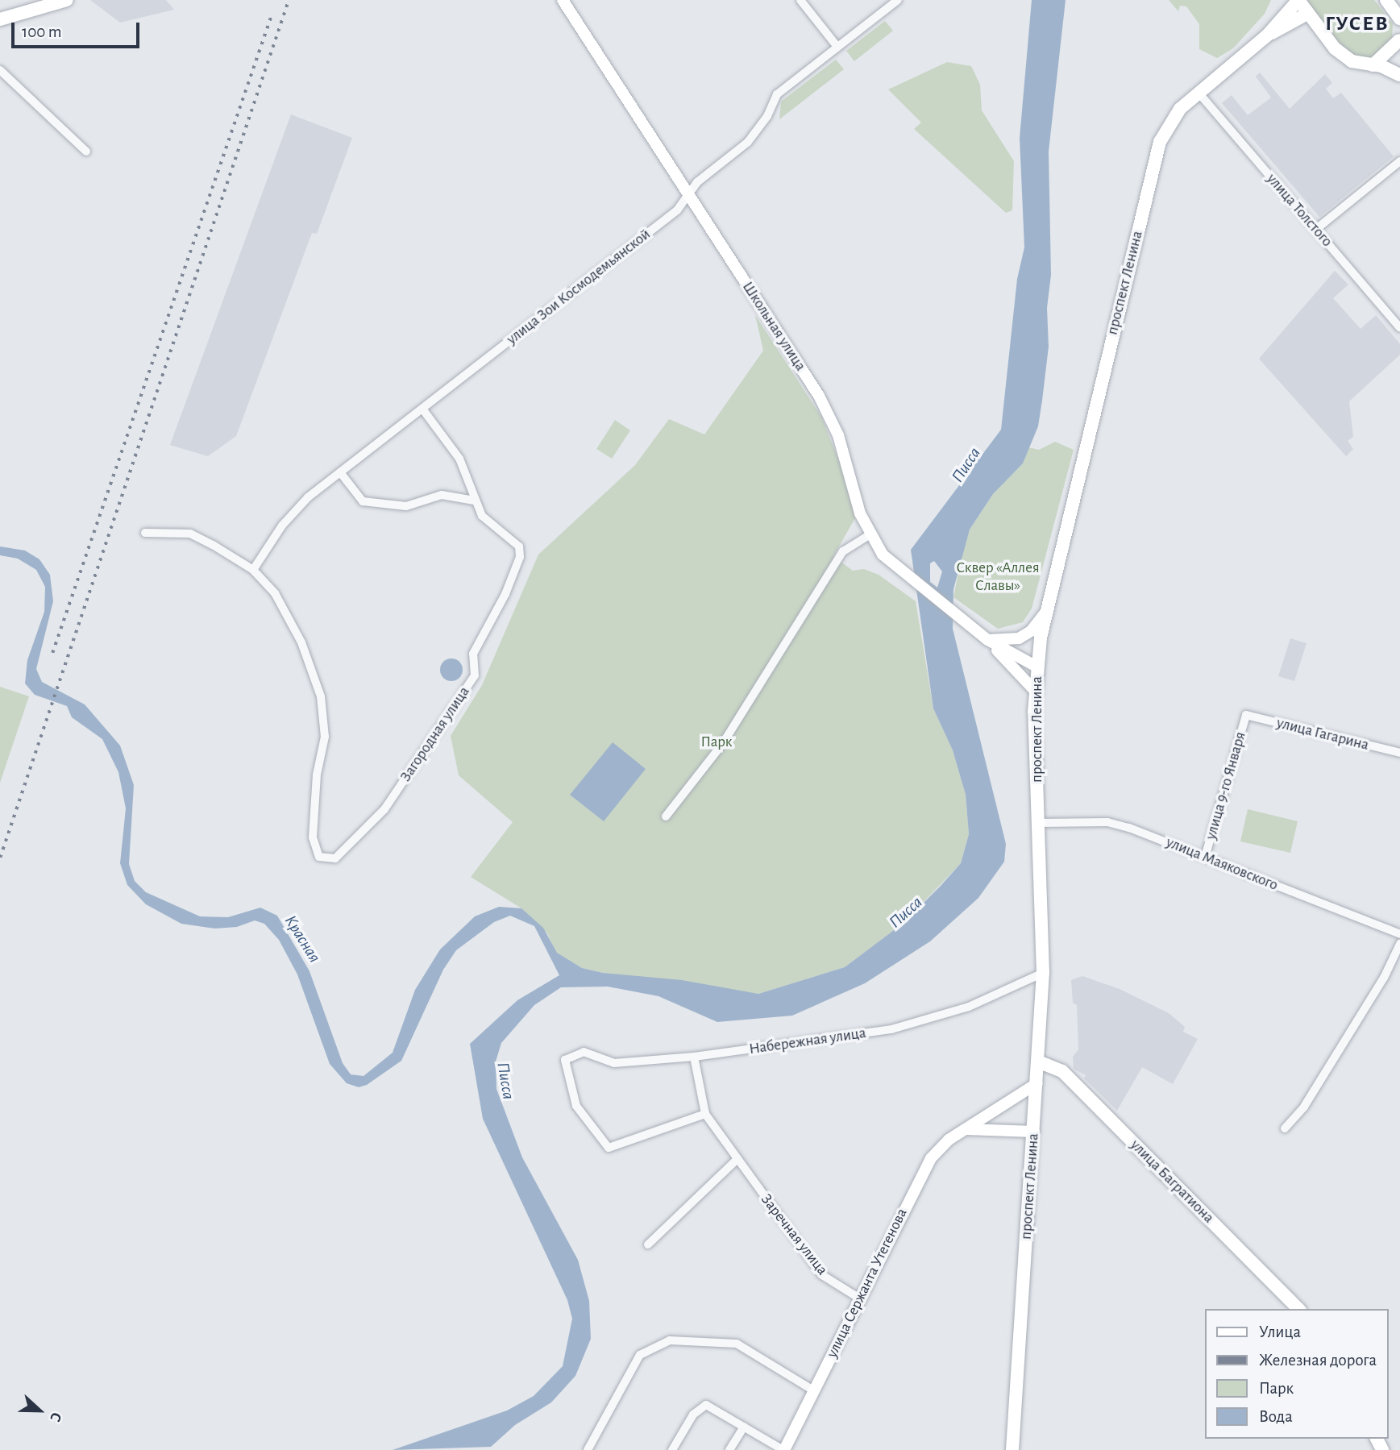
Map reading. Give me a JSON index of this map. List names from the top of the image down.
{
  "streets": {
    "main road": [
      "проспект Ленина",
      "Школьная улица",
      "улица Багратиона",
      "улица Сержанта Утегенова"
    ],
    "street": [
      "улица Толстого",
      "улица Зои Космодемьянской",
      "Загородная улица",
      "улица Гагарина",
      "улица 9-го Января",
      "улица Маяковского",
      "Набережная улица",
      "Заречная улица"
    ]
  },
  "crossings": [
    ["улица Толстого", "проспект Ленина"],
    ["проспект Ленина", "Школьная улица"],
    ["проспект Ленина", "улица Маяковского"],
    ["проспект Ленина", "Набережная улица"],
    ["проспект Ленина", "улица Багратиона"],
    ["проспект Ленина", "улица Сержанта Утегенова"],
    ["улица Зои Космодемьянской", "Школьная улица"],
    ["улица Зои Космодемьянской", "Загородная улица"],
    ["улица Гагарина", "улица 9-го Января"],
    ["улица 9-го Января", "улица Маяковского"],
    ["Набережная улица", "Заречная улица"],
    ["Заречная улица", "улица Сержанта Утегенова"]
  ],
  "districts": ["ГУСЕВ"],
  "water": ["Писса", "Красная"],
  "parks": ["Сквер «Аллея Славы»", "Парк"],
  "legend": [
    "Улица",
    "Железная дорога",
    "Парк",
    "Вода"
  ],
  "scale_bar": "100 m",
  "north": "right"
}
